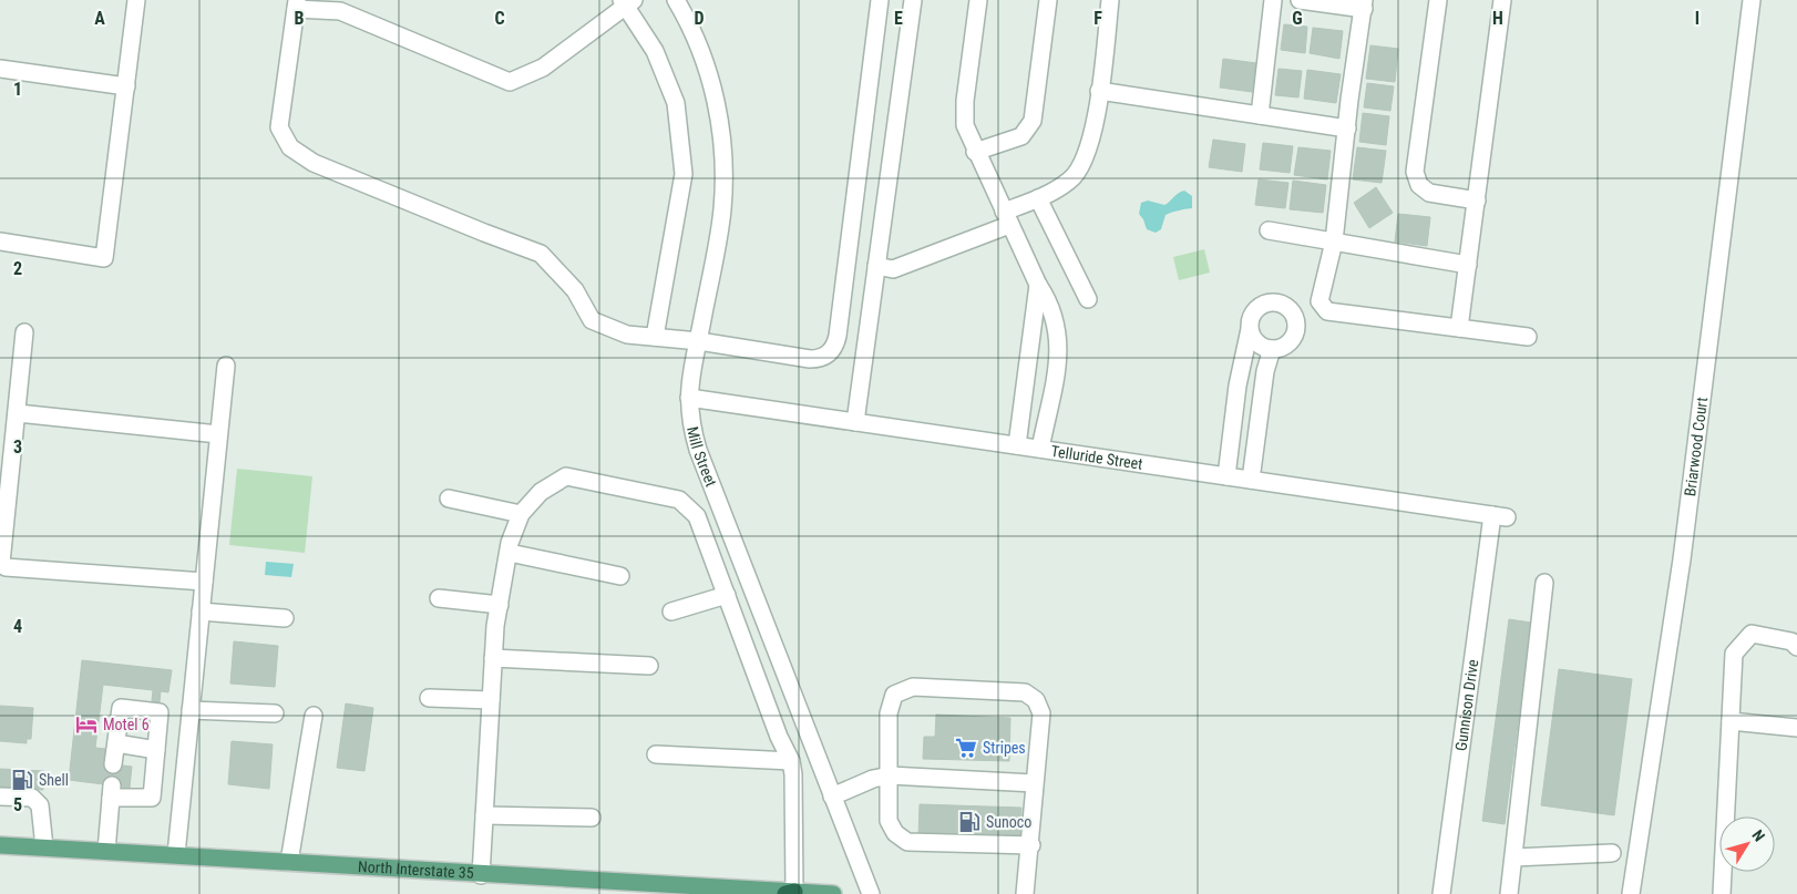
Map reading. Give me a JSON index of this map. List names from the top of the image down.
{
  "streets": {
    "main road": ["North Interstate 35"],
    "street": [
      "Briarwood Court",
      "Mill Street",
      "Telluride Street",
      "Gunnison Drive"
    ]
  },
  "crossings": [
    ["Mill Street", "Telluride Street"],
    ["Telluride Street", "Gunnison Drive"]
  ],
  "places": {
    "hotel": ["Motel 6"],
    "supermarket": ["Stripes"],
    "fuel station": ["Shell", "Sunoco"]
  },
  "north": "top right",
  "grid": {
    "columns": [
      "A",
      "B",
      "C",
      "D",
      "E",
      "F",
      "G",
      "H",
      "I"
    ],
    "rows": [
      "1",
      "2",
      "3",
      "4",
      "5"
    ]
  }
}
